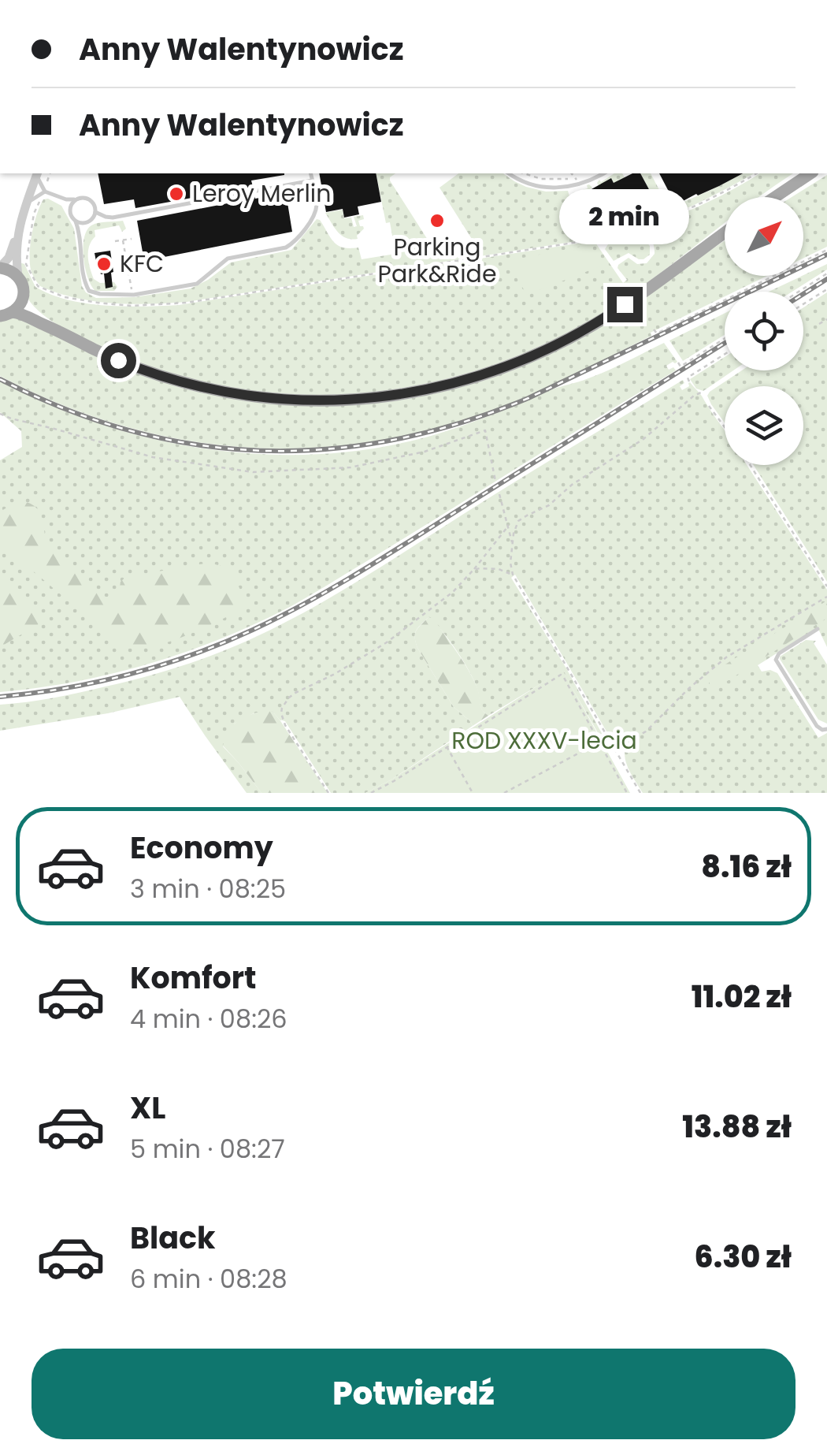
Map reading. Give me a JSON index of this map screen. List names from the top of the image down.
{
  "parks": ["ROD XXXV-lecia"],
  "places": ["Leroy Merlin", "Parking Park&Ride", "KFC"],
  "north": "top right",
  "page": {
    "banner": ["Anny Walentynowicz", "Anny Walentynowicz"],
    "bubble": "2 min",
    "list": [
      {
        "name": "Economy",
        "note": "3 min · 08:25",
        "value": "8.16 zł"
      },
      {
        "name": "Komfort",
        "note": "4 min · 08:26",
        "value": "11.02 zł"
      },
      {
        "name": "XL",
        "note": "5 min · 08:27",
        "value": "13.88 zł"
      },
      {
        "name": "Black",
        "note": "6 min · 08:28",
        "value": "6.30 zł"
      }
    ],
    "buttons": "Potwierdź"
  }
}
